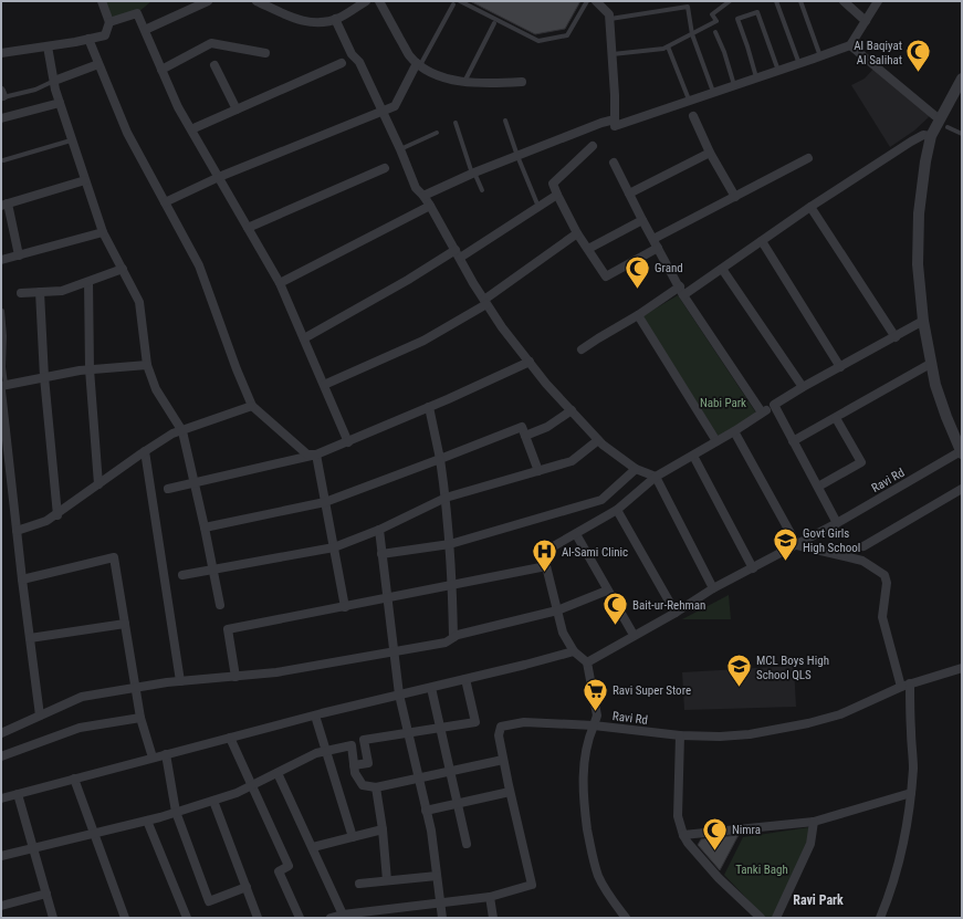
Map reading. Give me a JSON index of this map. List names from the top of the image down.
{
  "streets": {
    "street": ["Ravi Rd"]
  },
  "districts": ["Ravi Park"],
  "parks": ["Nabi Park", "Tanki Bagh"],
  "places": {
    "mosque": [
      "Al Baqiyat Al Salihat",
      "Grand",
      "Bait-ur-Rehman",
      "Nimra"
    ],
    "school or university": ["Govt Girls High School", "MCL Boys High School QLS"],
    "hospital": ["Al-Sami Clinic"],
    "supermarket": ["Ravi Super Store"]
  }
}
